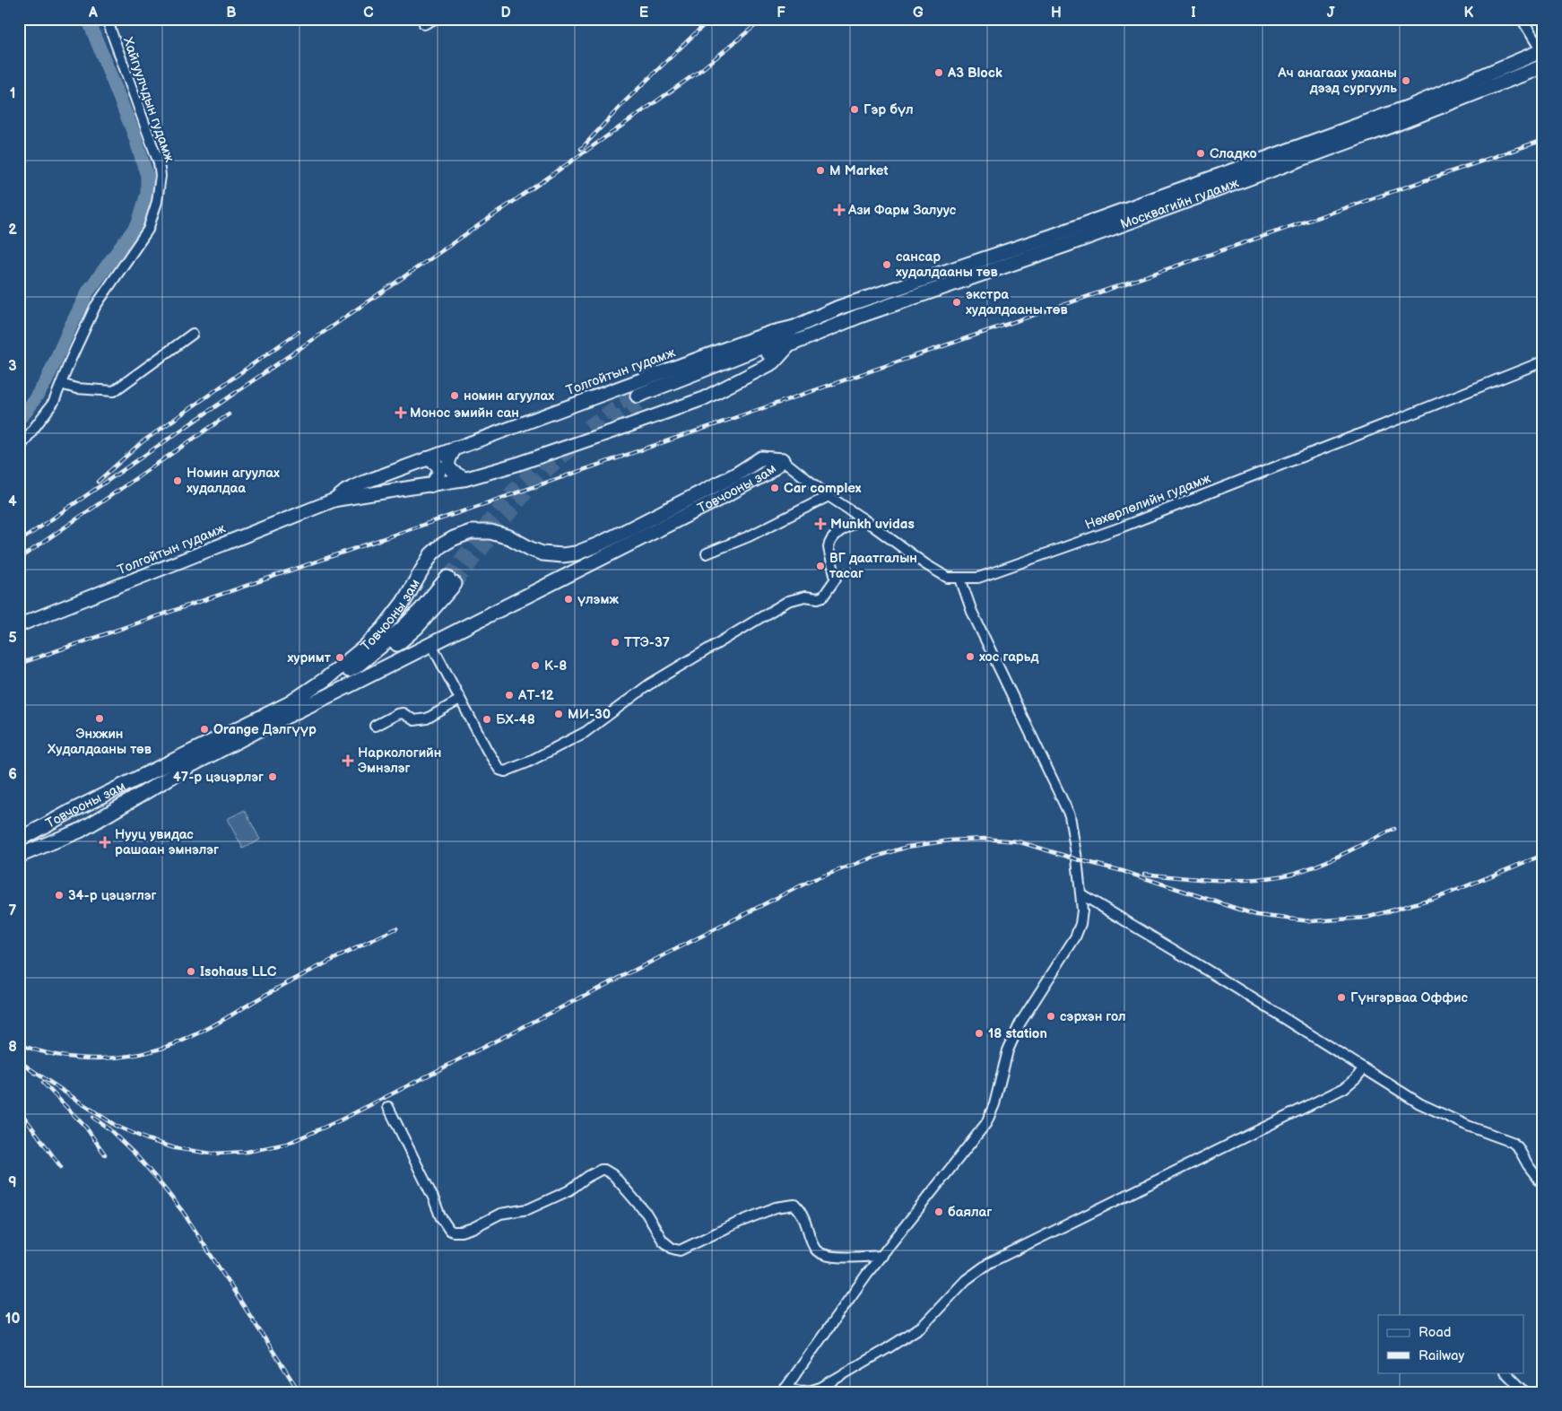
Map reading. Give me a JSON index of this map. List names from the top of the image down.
{
  "streets": {
    "highway": ["Москвагийн гудамж", "Товчооны зам"],
    "main road": ["Толгойтын гудамж"],
    "street": ["Хайгуулчдын гудамж", "Нөхөрлөлийн гудамж"]
  },
  "crossings": [
    ["Москвагийн гудамж", "Толгойтын гудамж"],
    ["Товчооны зам", "Нөхөрлөлийн гудамж"]
  ],
  "places": {
    "other": [
      "A3 Block",
      "Ач анагаах ухааны дээд сургууль",
      "Гэр бүл",
      "Сладко",
      "М Market",
      "сансар худалдааны төв",
      "экстра худалдааны төв",
      "номин агуулах",
      "Номин агуулах худалдаа",
      "Car complex",
      "ВГ даатгалын тасаг",
      "үлэмж",
      "ТТЭ-37",
      "хос гарьд",
      "хуримт",
      "К-8",
      "АТ-12",
      "МИ-30",
      "Энхжин Худалдааны төв",
      "БХ-48",
      "Orange Дэлгүүр",
      "47-р цэцэрлэг",
      "34-р цэцэглэг",
      "Isohaus LLC",
      "Гүнгэрваа Оффис",
      "сэрхэн гол",
      "18 station",
      "баялаг"
    ],
    "health": [
      "Ази Фарм Залуус",
      "Монос эмийн сан",
      "Munkh uvidas",
      "Наркологийн Эмнэлэг",
      "Нууц увидас рашаан эмнэлэг"
    ]
  },
  "legend": ["Road", "Railway"],
  "grid": {
    "columns": [
      "A",
      "B",
      "C",
      "D",
      "E",
      "F",
      "G",
      "H",
      "I",
      "J",
      "K"
    ],
    "rows": [
      "1",
      "2",
      "3",
      "4",
      "5",
      "6",
      "7",
      "8",
      "9",
      "10"
    ]
  }
}
